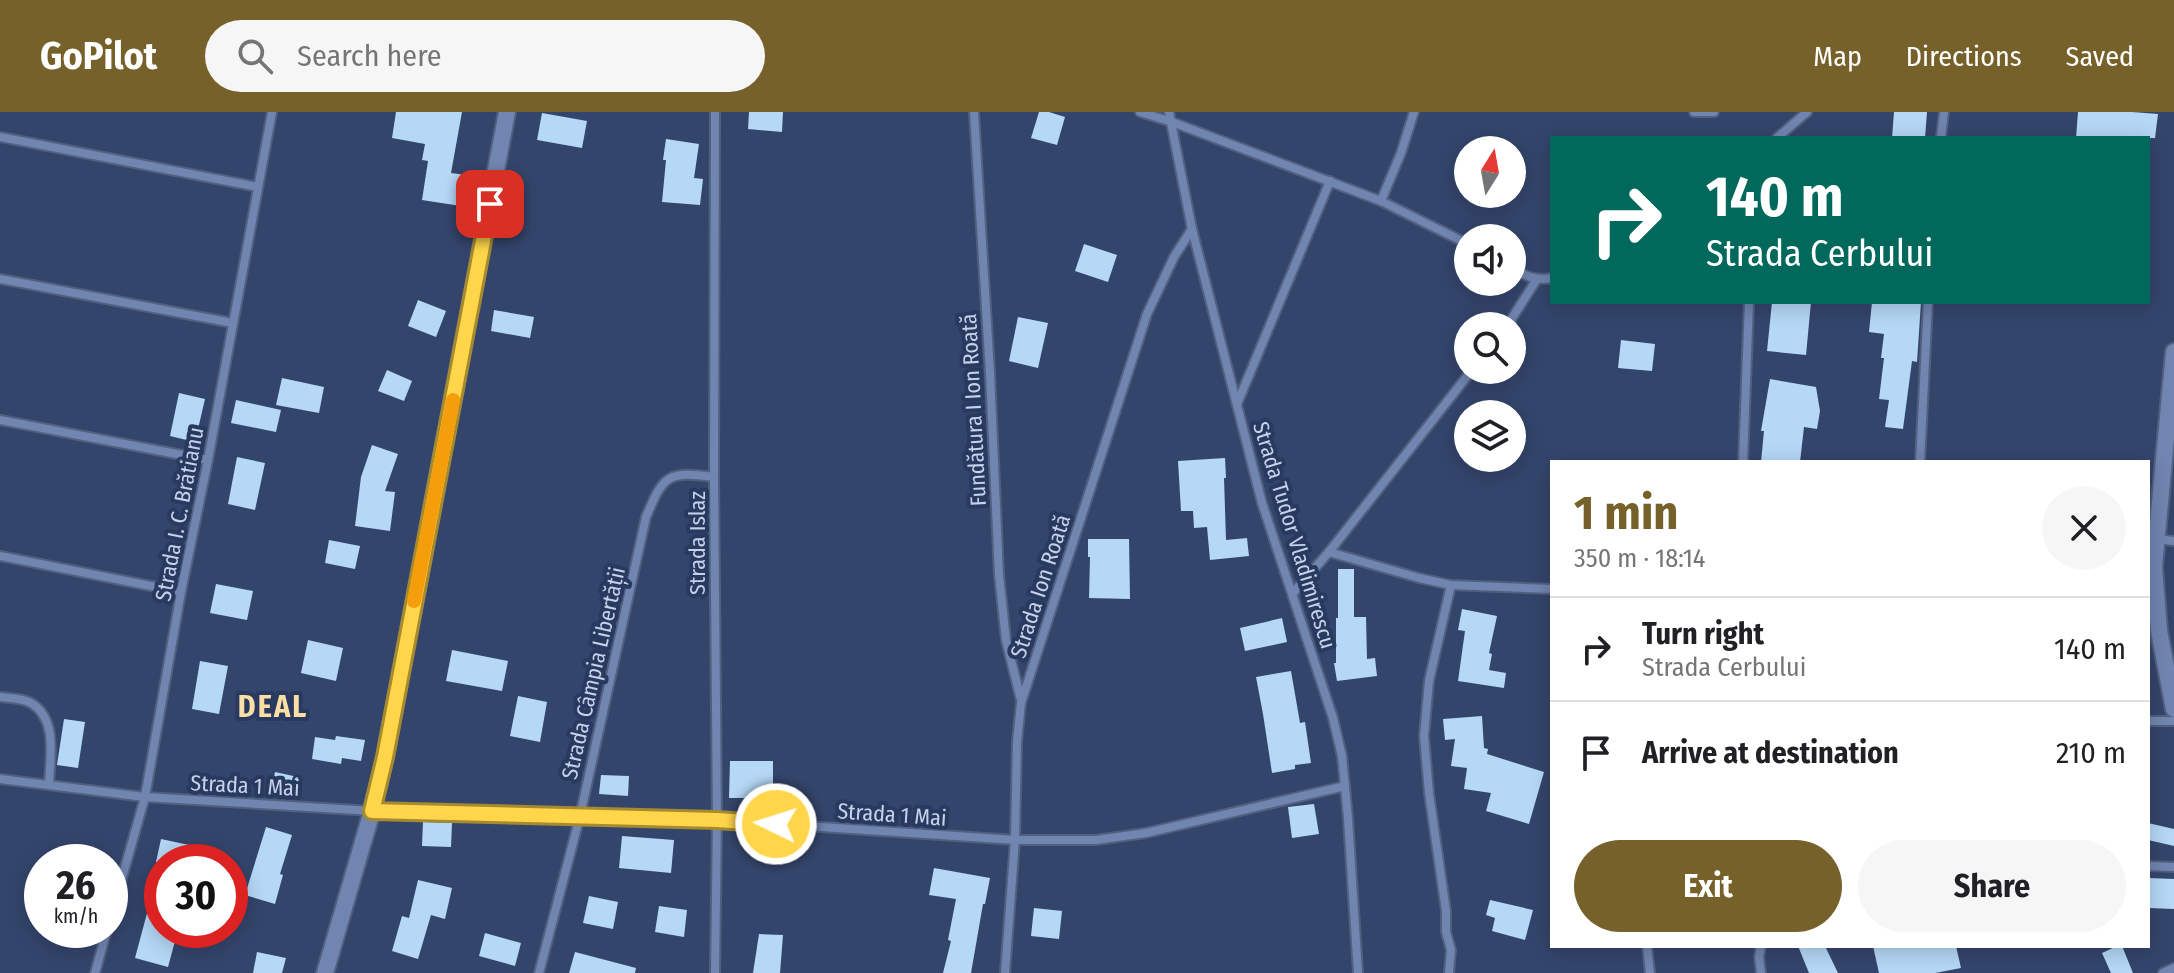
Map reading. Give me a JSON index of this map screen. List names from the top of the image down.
{
  "streets": {
    "street": [
      "Fundătura I Ion Roată",
      "Strada I. C. Brătianu",
      "Strada Tudor Vladimirescu",
      "Strada Islaz",
      "Strada Ion Roată",
      "Strada Câmpia Libertății",
      "Strada 1 Mai"
    ]
  },
  "crossings": [
    ["Fundătura I Ion Roată", "Strada Ion Roată"],
    ["Strada I. C. Brătianu", "Strada 1 Mai"],
    ["Strada Tudor Vladimirescu", "Strada Ion Roată"],
    ["Strada Tudor Vladimirescu", "Strada 1 Mai"],
    ["Strada Islaz", "Strada Câmpia Libertății"],
    ["Strada Islaz", "Strada 1 Mai"],
    ["Strada Ion Roată", "Strada 1 Mai"],
    ["Strada Câmpia Libertății", "Strada 1 Mai"]
  ],
  "districts": ["DEAL"],
  "north": "top",
  "page": {
    "header": "GoPilot",
    "search": "Search here",
    "nav": ["Map", "Directions", "Saved"],
    "turn": ["140 m", "Strada Cerbului"],
    "heading": ["1 min", "350 m · 18:14"],
    "list": [
      {
        "name": "Turn right",
        "note": "Strada Cerbului",
        "value": "140 m"
      },
      {
        "name": "Arrive at destination",
        "value": "210 m"
      }
    ],
    "buttons": ["Exit", "Share"],
    "speed": "26 km/h",
    "limit": "30"
  }
}
